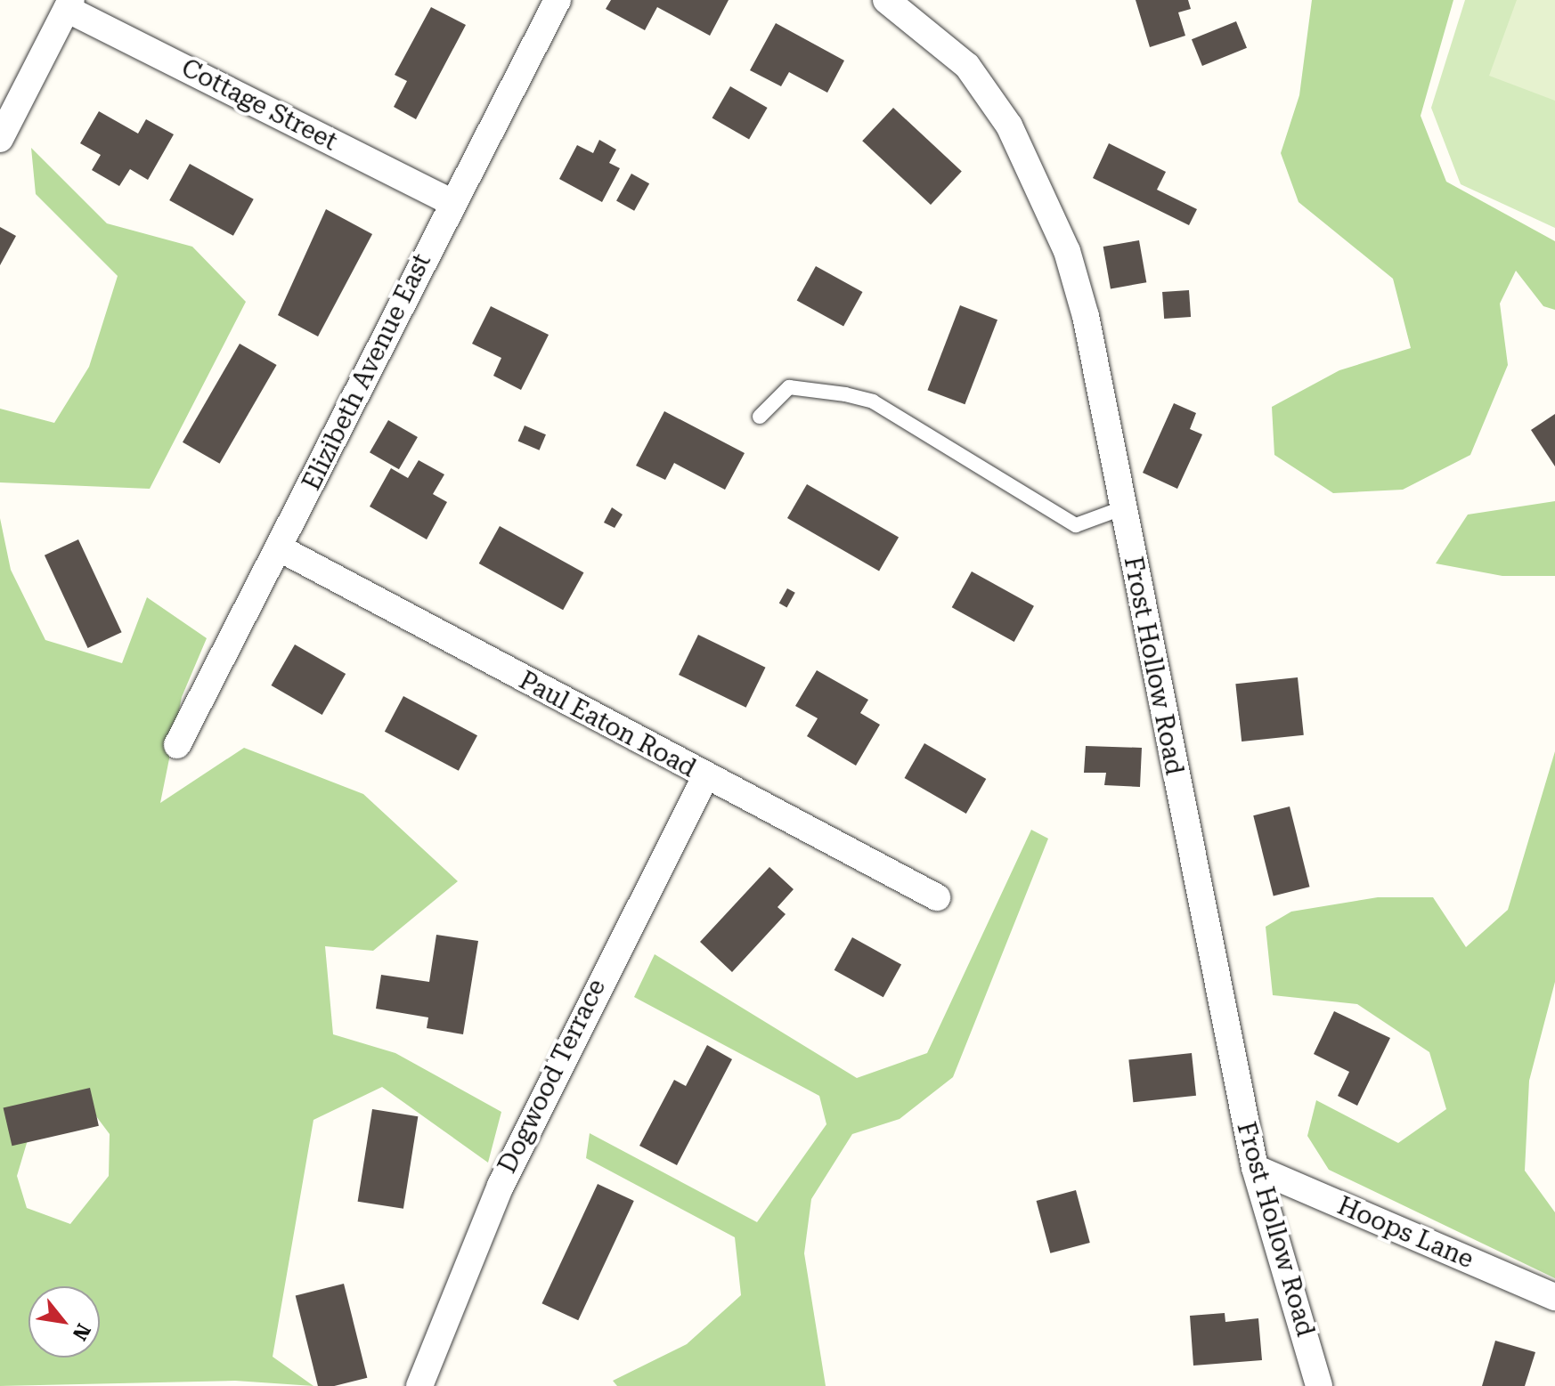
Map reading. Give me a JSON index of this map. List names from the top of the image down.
{
  "streets": {
    "street": [
      "Cottage Street",
      "Elizibeth Avenue East",
      "Frost Hollow Road",
      "Paul Eaton Road",
      "Dogwood Terrace",
      "Hoops Lane"
    ]
  },
  "crossings": [
    ["Cottage Street", "Elizibeth Avenue East"],
    ["Elizibeth Avenue East", "Paul Eaton Road"],
    ["Frost Hollow Road", "Hoops Lane"],
    ["Paul Eaton Road", "Dogwood Terrace"]
  ],
  "north": "bottom right"
}
